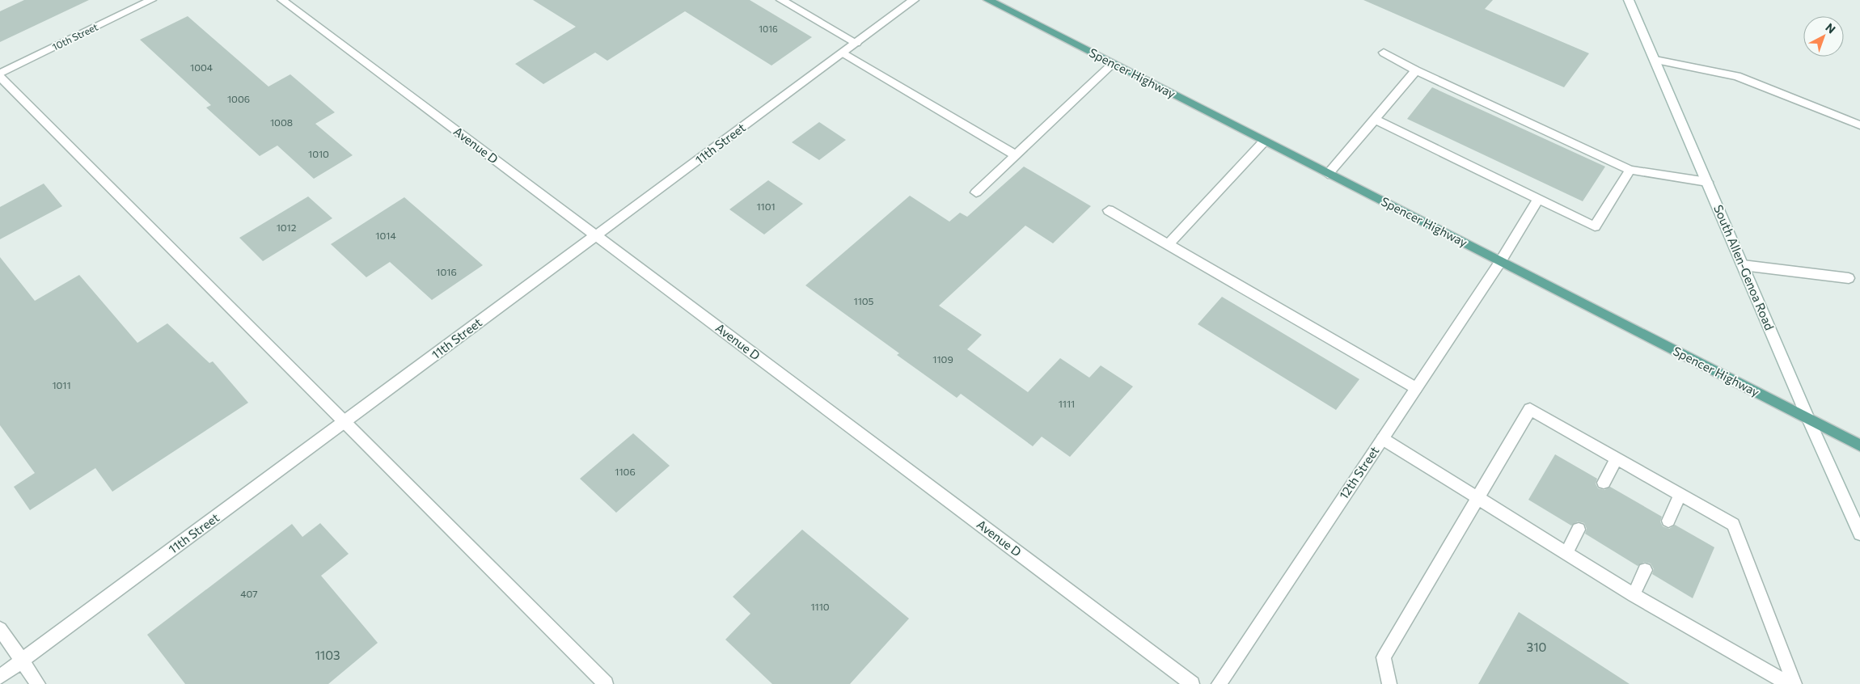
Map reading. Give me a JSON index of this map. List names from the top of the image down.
{
  "streets": {
    "main road": ["Spencer Highway"],
    "street": [
      "10th Street",
      "11th Street",
      "Avenue D",
      "South Allen-Genoa Road",
      "12th Street"
    ]
  },
  "crossings": [
    ["Spencer Highway", "South Allen-Genoa Road"],
    ["Spencer Highway", "12th Street"],
    ["11th Street", "Avenue D"]
  ],
  "house_numbers": [
    "1016",
    "1004",
    "1006",
    "1008",
    "1010",
    "1101",
    "1012",
    "1014",
    "1016",
    "1105",
    "1109",
    "1011",
    "1111",
    "1106",
    "407",
    "1110",
    "310",
    "1103"
  ],
  "north": "top right"
}
